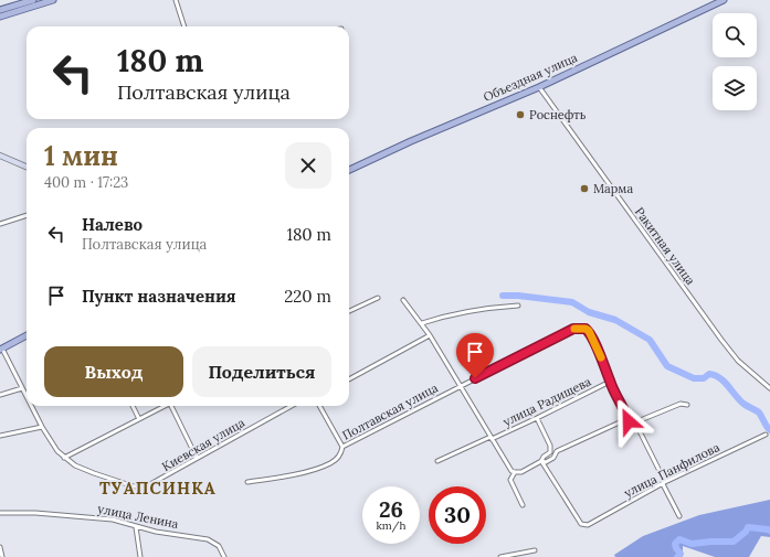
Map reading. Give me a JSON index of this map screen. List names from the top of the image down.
{
  "streets": {
    "main road": ["Объездная улица"],
    "street": [
      "Ракитная улица",
      "улица Радищева",
      "Полтавская улица",
      "Киевская улица",
      "улица Панфилова",
      "улица Ленина"
    ]
  },
  "crossings": [
    ["Объездная улица", "Ракитная улица"],
    ["улица Радищева", "Полтавская улица"]
  ],
  "districts": ["ТУАПСИНКА"],
  "places": ["Роснефть", "Марма"],
  "page": {
    "turn": ["180 m", "Полтавская улица"],
    "heading": ["1 мин", "400 m · 17:23"],
    "list": [
      {
        "name": "Налево",
        "note": "Полтавская улица",
        "value": "180 m"
      },
      {
        "name": "Пункт назначения",
        "value": "220 m"
      }
    ],
    "buttons": ["Выход", "Поделиться"],
    "speed": "26 km/h",
    "limit": "30"
  }
}
